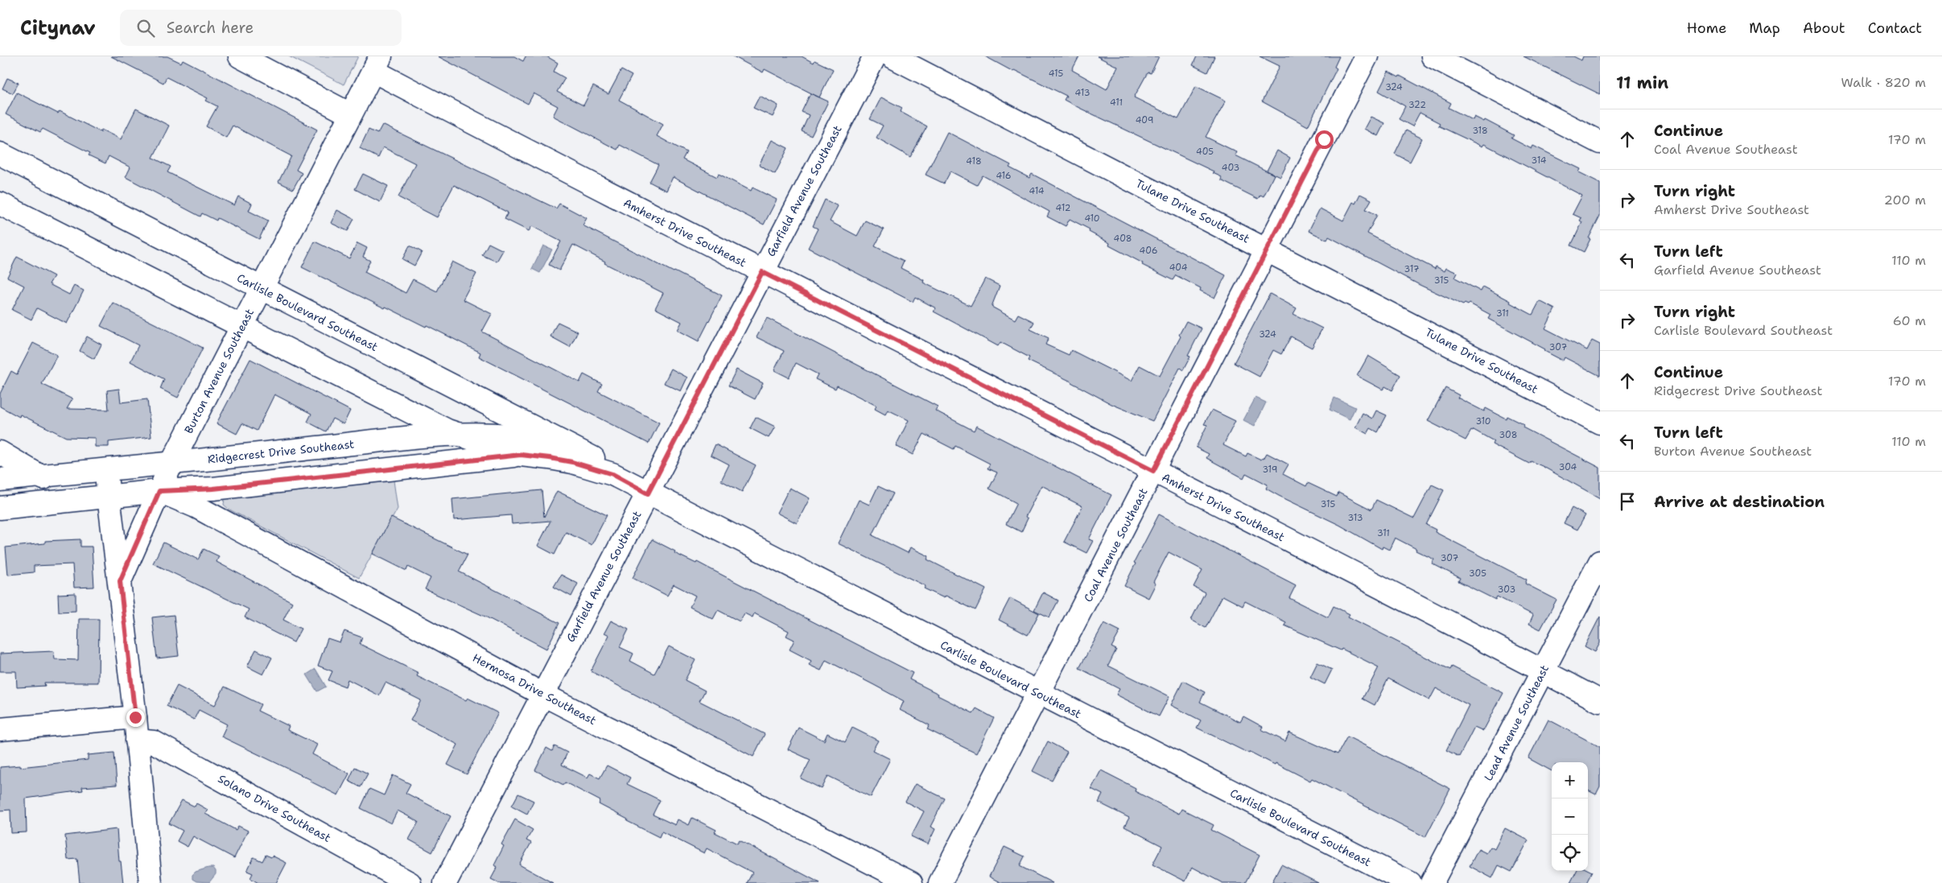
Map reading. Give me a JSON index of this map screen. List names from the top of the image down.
{
  "streets": {
    "street": [
      "Garfield Avenue Southeast",
      "Tulane Drive Southeast",
      "Amherst Drive Southeast",
      "Carlisle Boulevard Southeast",
      "Burton Avenue Southeast",
      "Ridgecrest Drive Southeast",
      "Coal Avenue Southeast",
      "Hermosa Drive Southeast",
      "Lead Avenue Southeast",
      "Solano Drive Southeast"
    ]
  },
  "crossings": [
    ["Garfield Avenue Southeast", "Amherst Drive Southeast"],
    ["Garfield Avenue Southeast", "Carlisle Boulevard Southeast"],
    ["Garfield Avenue Southeast", "Hermosa Drive Southeast"],
    ["Tulane Drive Southeast", "Coal Avenue Southeast"],
    ["Amherst Drive Southeast", "Burton Avenue Southeast"],
    ["Amherst Drive Southeast", "Coal Avenue Southeast"],
    ["Amherst Drive Southeast", "Lead Avenue Southeast"],
    ["Carlisle Boulevard Southeast", "Burton Avenue Southeast"],
    ["Carlisle Boulevard Southeast", "Ridgecrest Drive Southeast"],
    ["Carlisle Boulevard Southeast", "Coal Avenue Southeast"],
    ["Burton Avenue Southeast", "Ridgecrest Drive Southeast"],
    ["Burton Avenue Southeast", "Hermosa Drive Southeast"]
  ],
  "house_numbers": [
    "415",
    "324",
    "413",
    "411",
    "322",
    "409",
    "318",
    "405",
    "314",
    "418",
    "403",
    "416",
    "414",
    "412",
    "410",
    "408",
    "406",
    "404",
    "317",
    "315",
    "311",
    "324",
    "307",
    "310",
    "308",
    "304",
    "319",
    "315",
    "313",
    "311",
    "307",
    "305",
    "303"
  ],
  "page": {
    "header": "Citynav",
    "search": "Search here",
    "nav": [
      "Home",
      "Map",
      "About",
      "Contact"
    ],
    "heading": ["11 min", "Walk · 820 m"],
    "list": [
      ["Continue", "Coal Avenue Southeast", "170 m"],
      ["Turn right", "Amherst Drive Southeast", "200 m"],
      ["Turn left", "Garfield Avenue Southeast", "110 m"],
      ["Turn right", "Carlisle Boulevard Southeast", "60 m"],
      ["Continue", "Ridgecrest Drive Southeast", "170 m"],
      ["Turn left", "Burton Avenue Southeast", "110 m"],
      "Arrive at destination"
    ],
    "map_buttons": ["+", "−"]
  }
}
